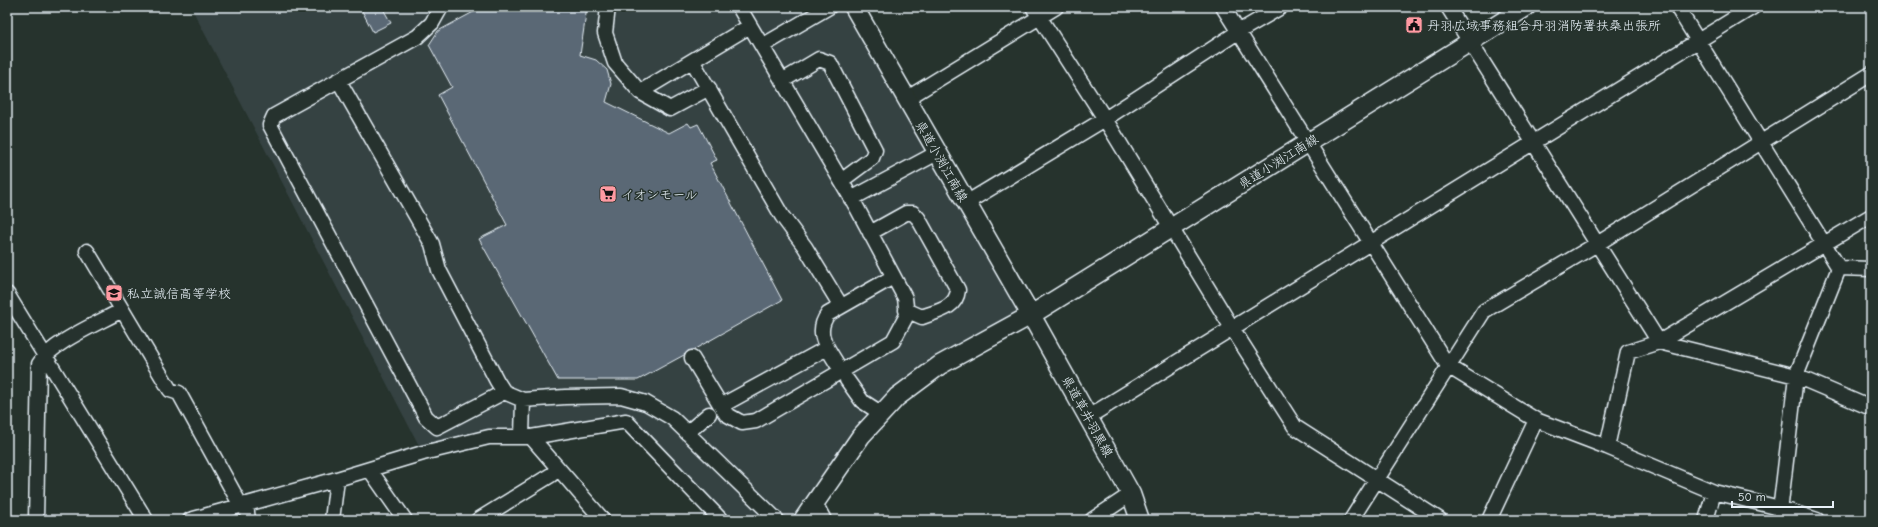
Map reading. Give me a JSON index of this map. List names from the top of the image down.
{
  "streets": {
    "main road": ["県道小渕江南線", "県道草井羽黒線"]
  },
  "crossings": [
    ["県道小渕江南線", "県道草井羽黒線"]
  ],
  "places": {
    "public building": ["丹羽広域事務組合丹羽消防署扶桑出張所"],
    "supermarket": ["イオンモール"],
    "school or university": ["私立誠信高等学校"]
  },
  "scale_bar": "50 m"
}
